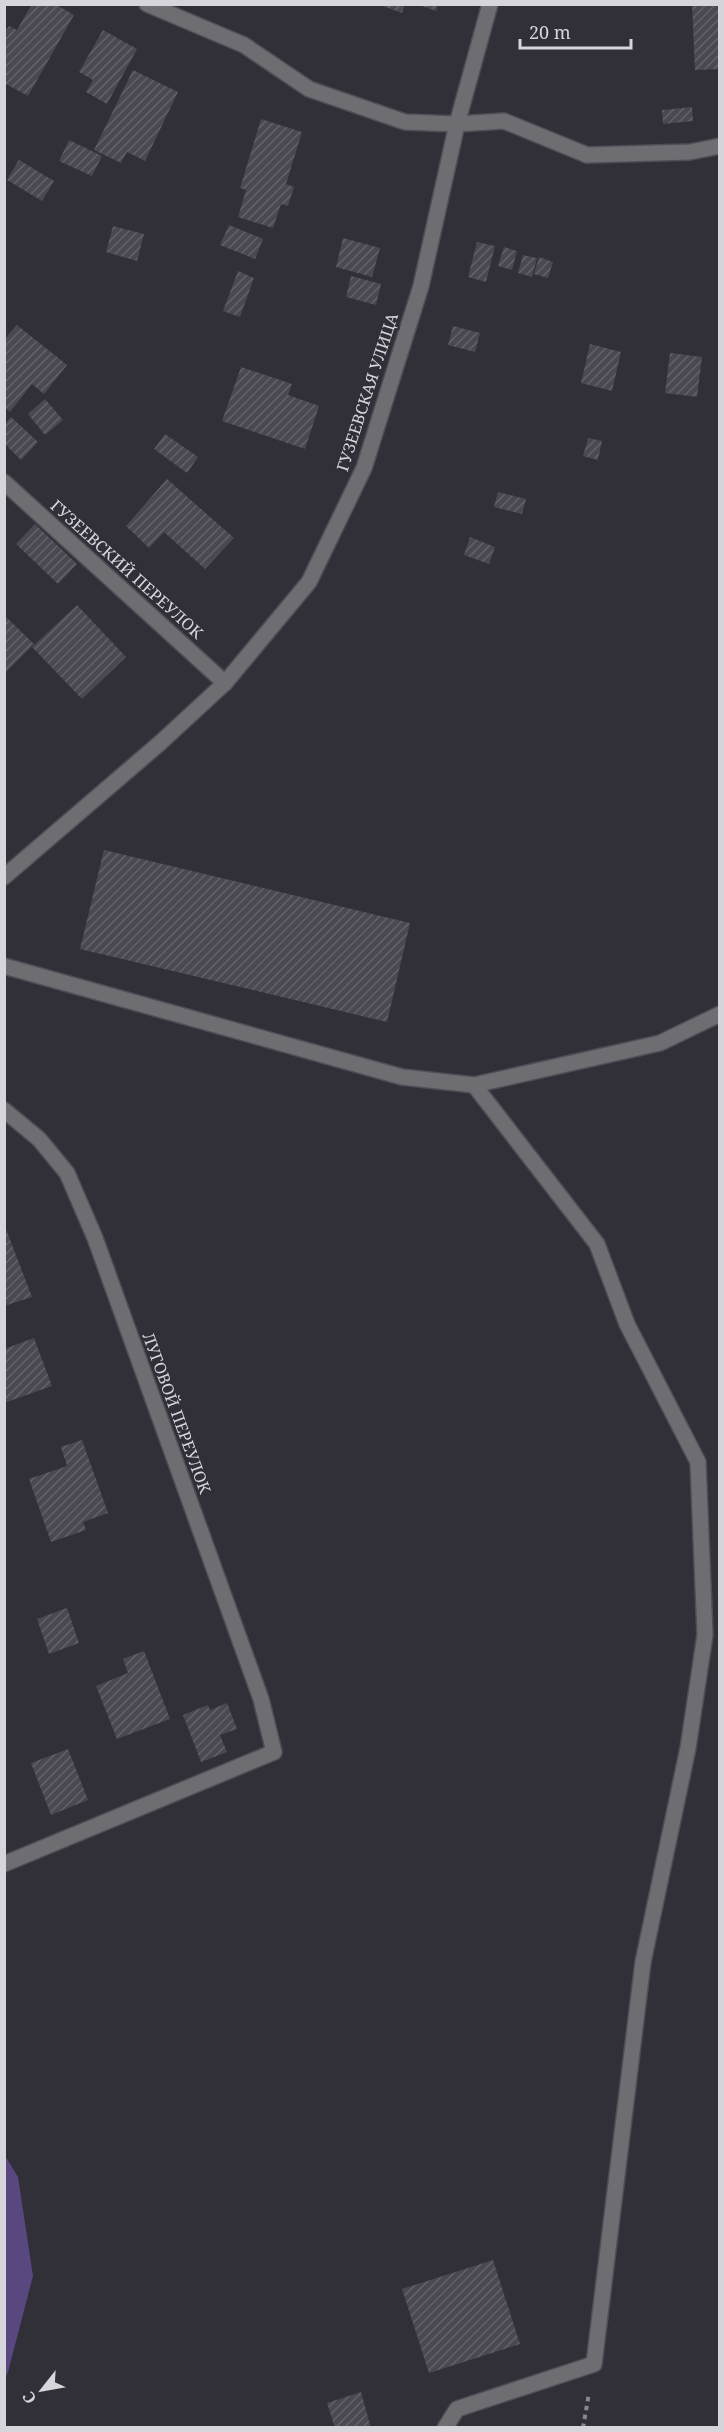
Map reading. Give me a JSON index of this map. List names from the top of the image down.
{
  "streets": {
    "street": ["ГУЗЕЕВСКАЯ УЛИЦА", "ГУЗЕЕВСКИЙ ПЕРЕУЛОК", "ЛУГОВОЙ ПЕРЕУЛОК"]
  },
  "crossings": [
    ["ГУЗЕЕВСКАЯ УЛИЦА", "ГУЗЕЕВСКИЙ ПЕРЕУЛОК"]
  ],
  "scale_bar": "20 m",
  "north": "bottom left"
}
